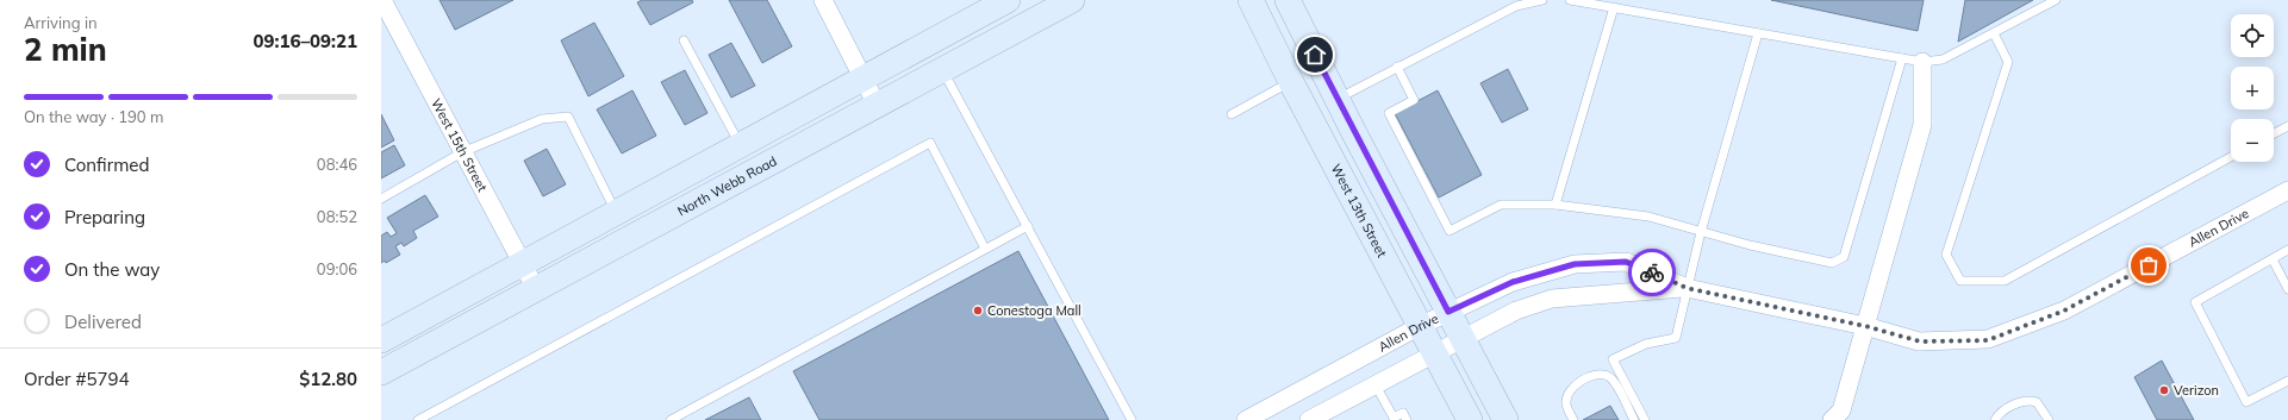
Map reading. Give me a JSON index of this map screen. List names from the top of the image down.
{
  "streets": {
    "main road": ["North Webb Road", "West 13th Street"],
    "street": ["West 15th Street", "Allen Drive"]
  },
  "crossings": [
    ["West 15th Street", "North Webb Road"],
    ["West 13th Street", "Allen Drive"]
  ],
  "places": ["Conestoga Mall", "Verizon"],
  "page": {
    "heading": ["2 min", "Arriving in", "09:16–09:21"],
    "panel": ["Order #5794", "$12.80"],
    "map_buttons": ["+", "−"],
    "bar": "On the way · 190 m",
    "list": [
      ["Confirmed", "08:46"],
      ["Preparing", "08:52"],
      ["On the way", "09:06"],
      "Delivered"
    ]
  }
}
